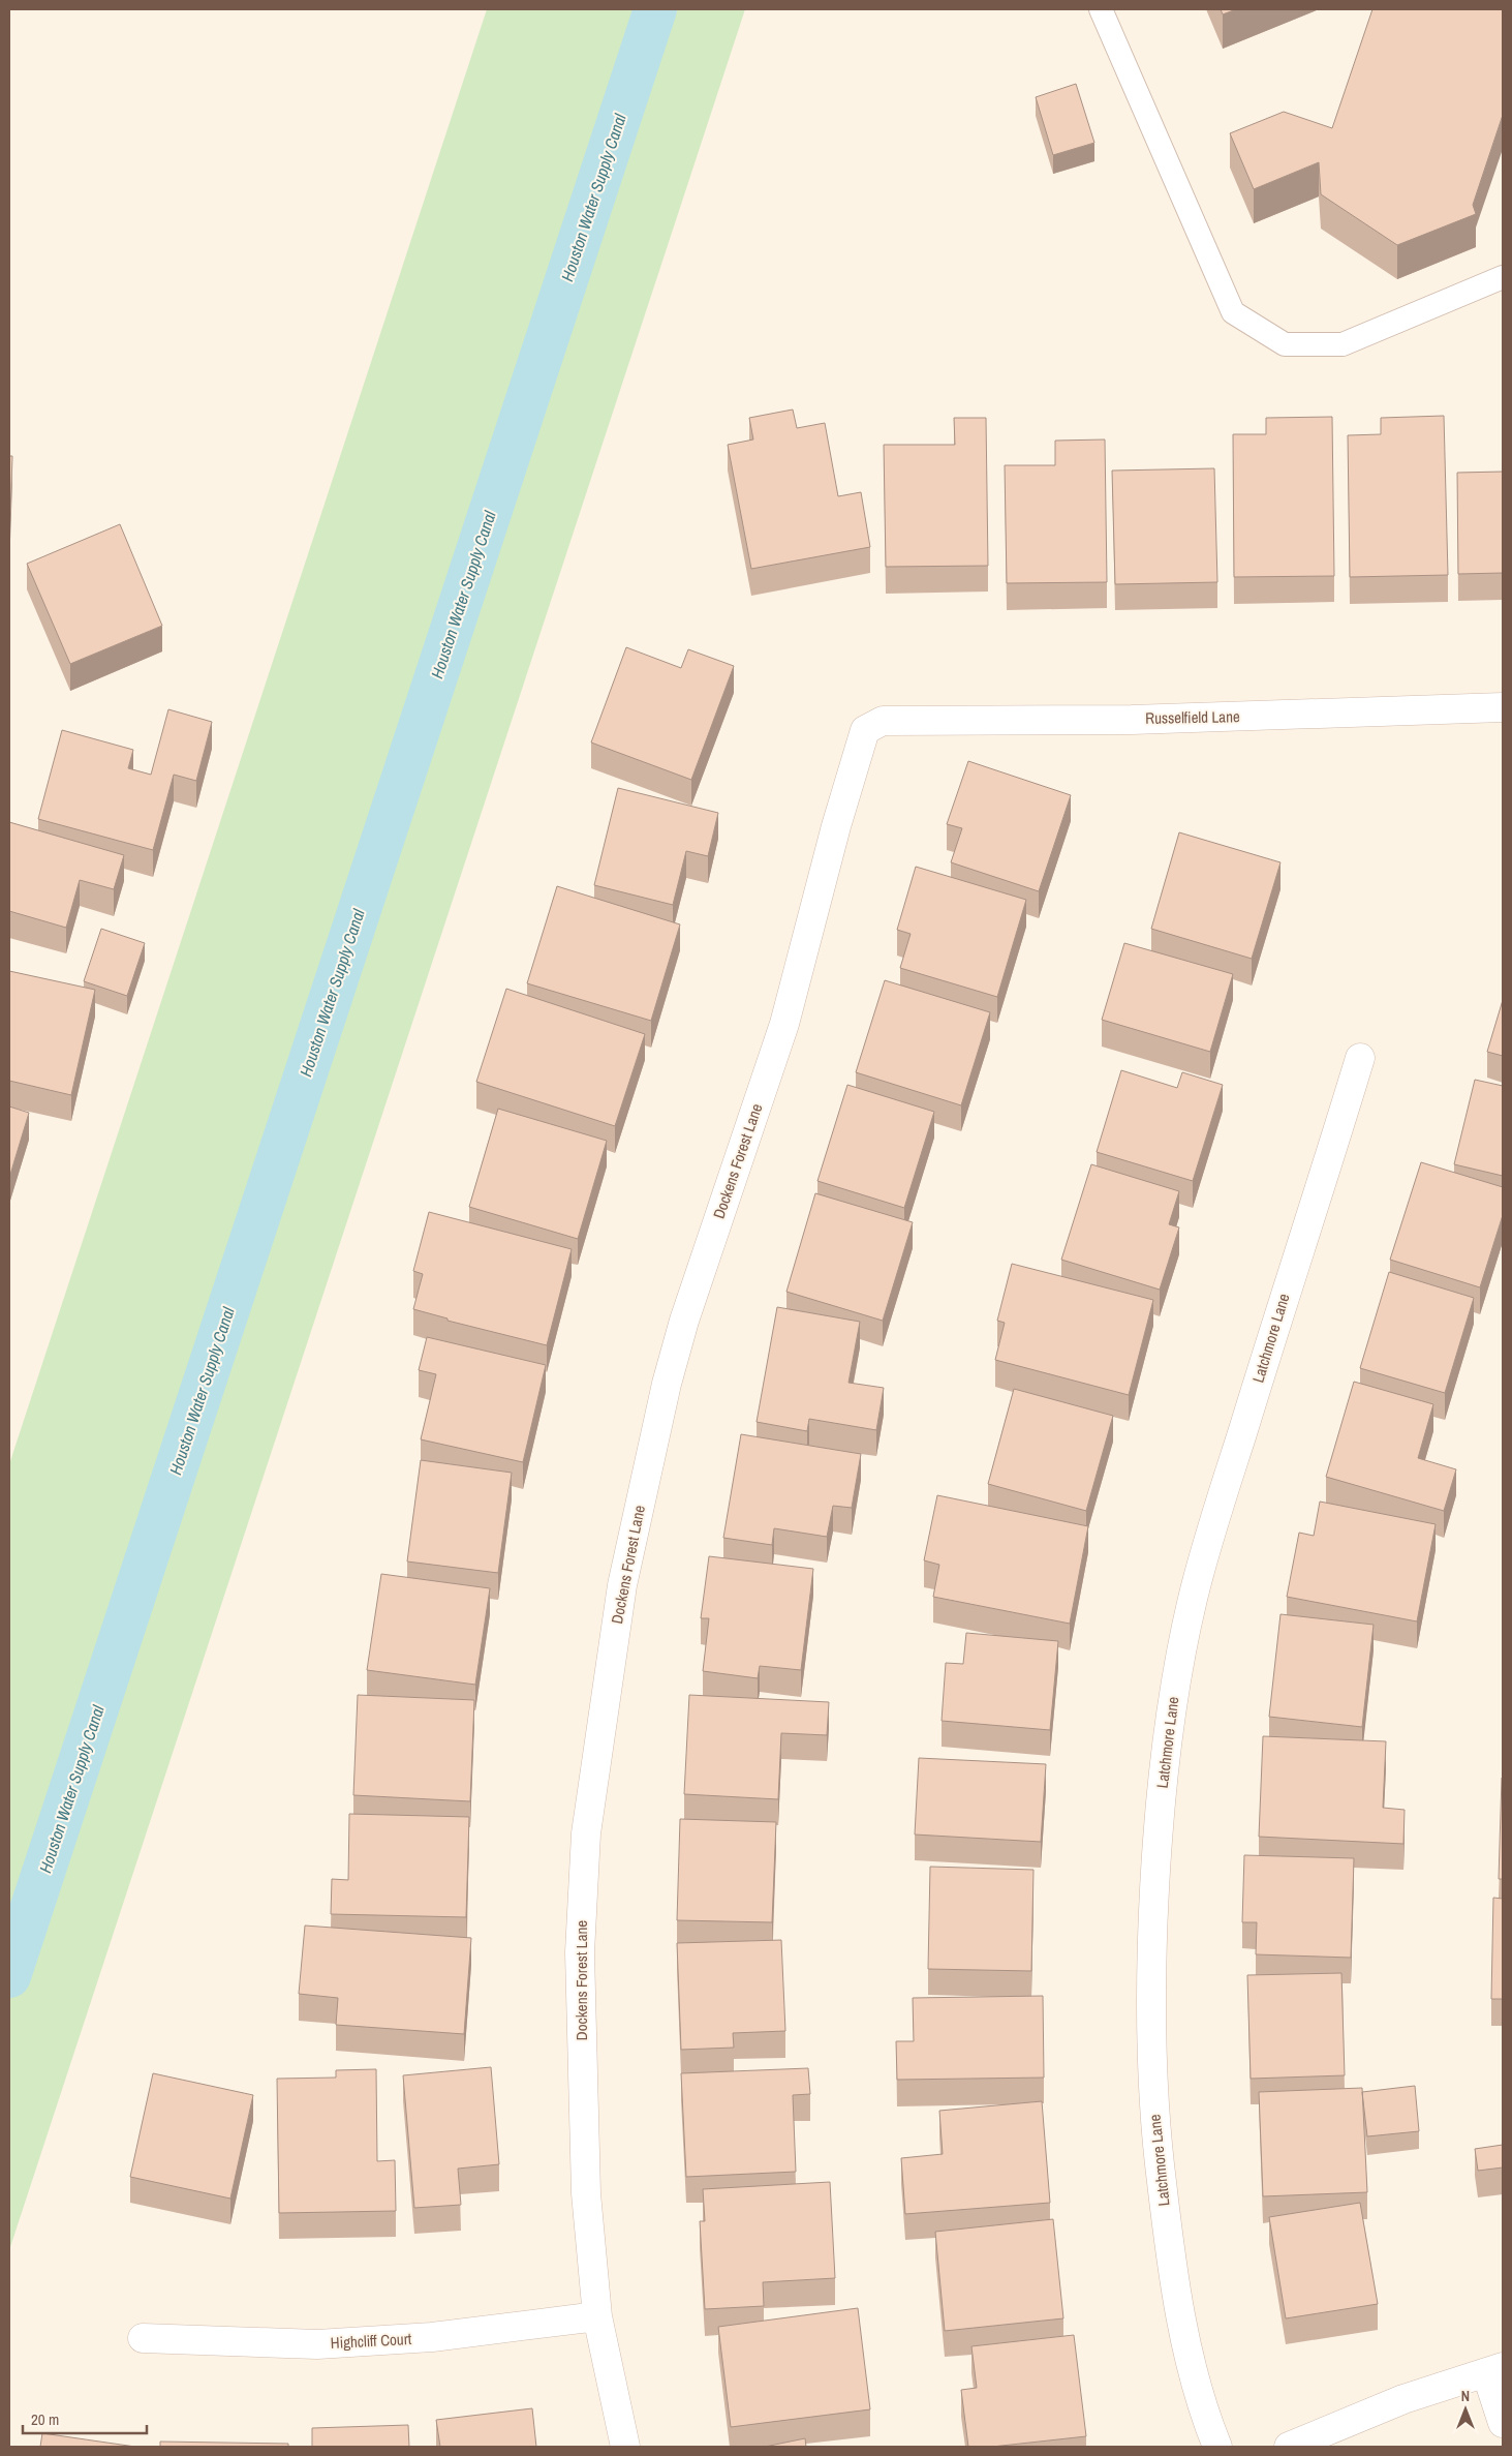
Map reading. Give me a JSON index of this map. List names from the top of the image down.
{
  "streets": {
    "street": [
      "Russelfield Lane",
      "Dockens Forest Lane",
      "Latchmore Lane",
      "Highcliff Court"
    ]
  },
  "crossings": [
    ["Russelfield Lane", "Dockens Forest Lane"],
    ["Dockens Forest Lane", "Highcliff Court"]
  ],
  "water": ["Houston Water Supply Canal"],
  "scale_bar": "20 m",
  "north": "top"
}
